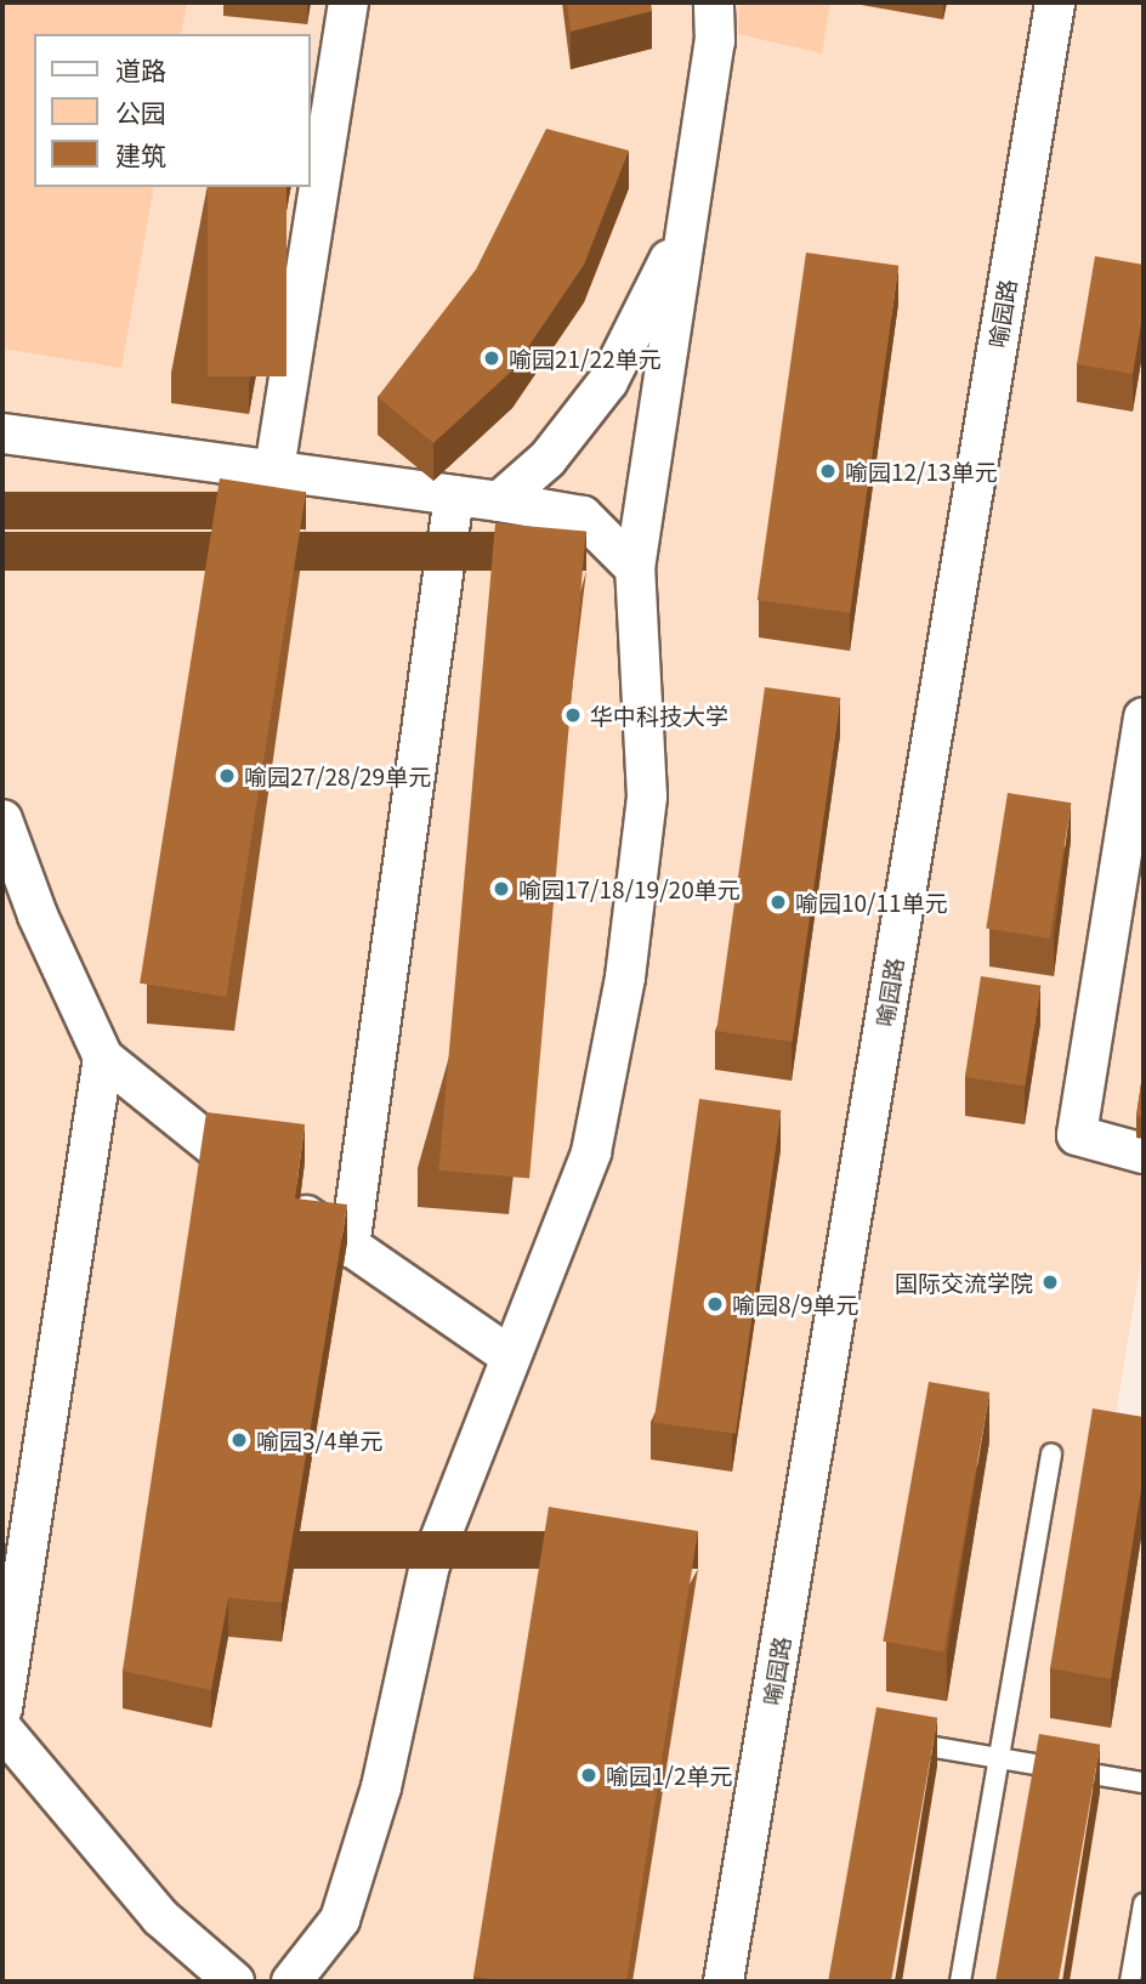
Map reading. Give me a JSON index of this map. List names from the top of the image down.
{
  "streets": {
    "street": ["喻园路"]
  },
  "places": [
    "喻园21/22单元",
    "喻园12/13单元",
    "华中科技大学",
    "喻园27/28/29单元",
    "喻园17/18/19/20单元",
    "喻园10/11单元",
    "国际交流学院",
    "喻园8/9单元",
    "喻园3/4单元",
    "喻园1/2单元"
  ],
  "legend": ["道路", "公园", "建筑"]
}
